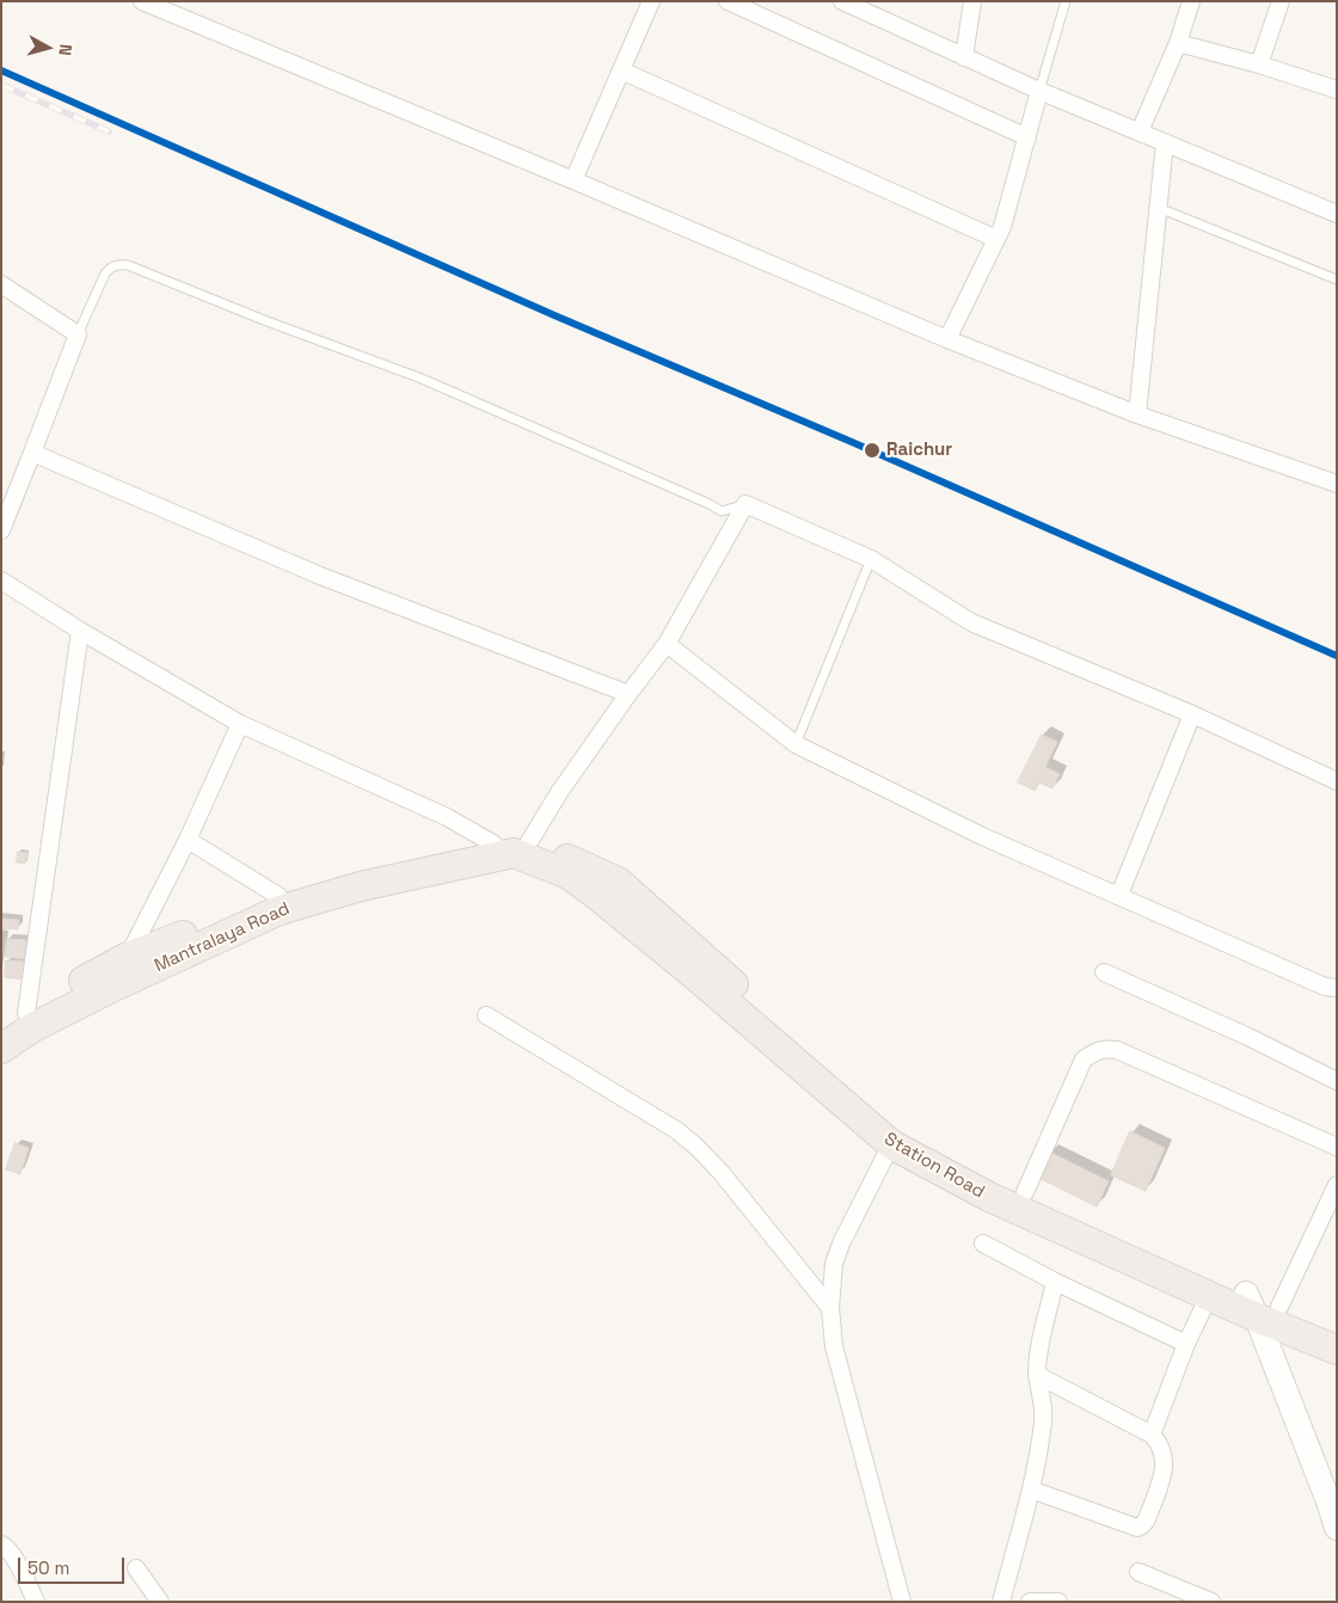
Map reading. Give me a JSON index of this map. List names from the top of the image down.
{
  "streets": {
    "highway": ["Mantralaya Road", "Station Road"]
  },
  "crossings": [
    ["Mantralaya Road", "Station Road"]
  ],
  "places": ["Raichur"],
  "scale_bar": "50 m",
  "north": "right"
}
